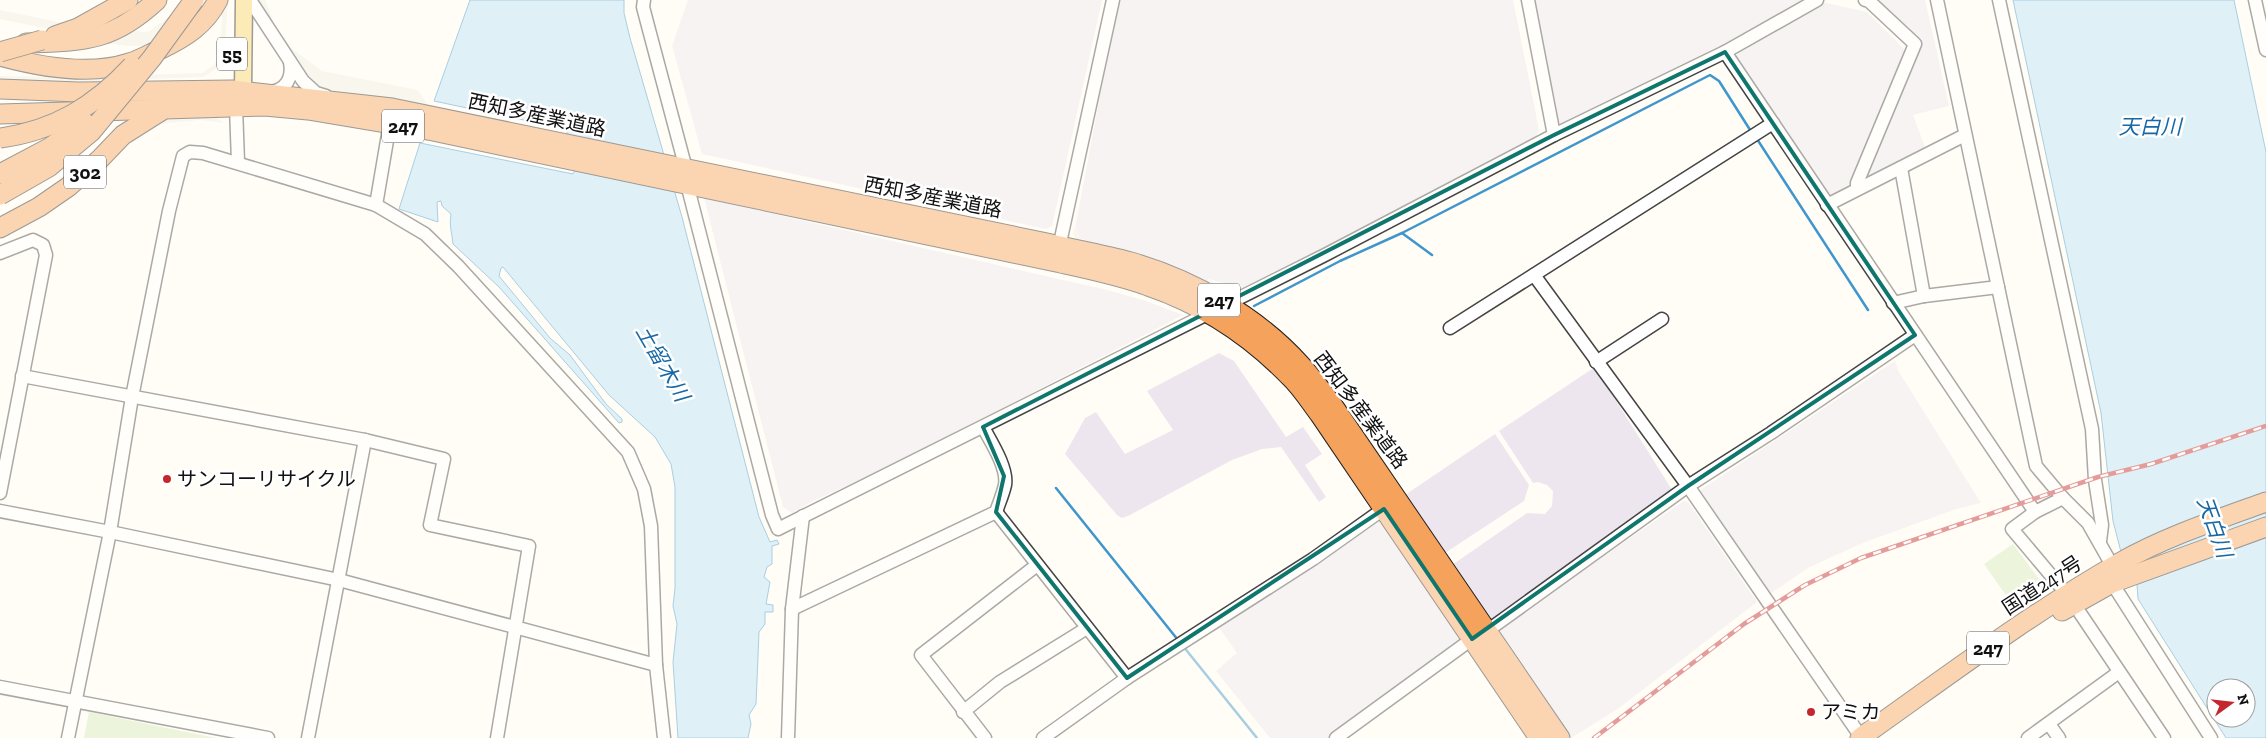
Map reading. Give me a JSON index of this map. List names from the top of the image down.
{
  "streets": {
    "highway": [
      "西知多産業道路",
      "247",
      "302",
      "国道247号"
    ],
    "main road": ["55"]
  },
  "crossings": [
    ["55", "西知多産業道路"],
    ["西知多産業道路", "302"]
  ],
  "water": ["天白川", "土留木川"],
  "places": ["サンコーリサイクル", "アミカ"],
  "north": "right"
}
